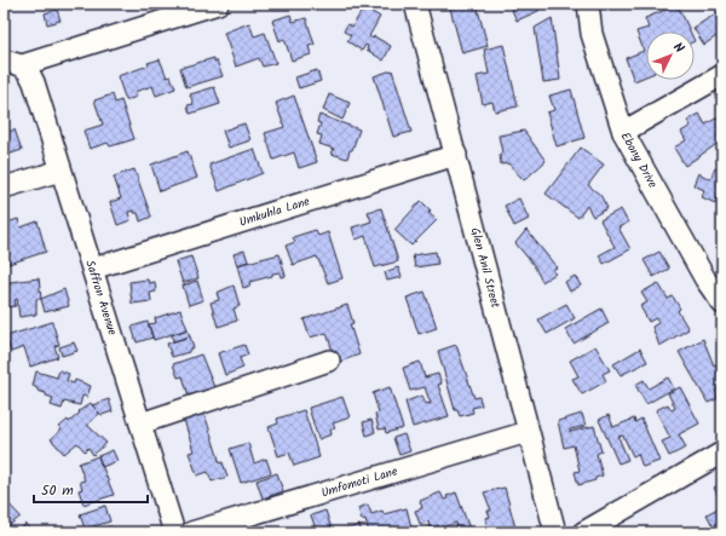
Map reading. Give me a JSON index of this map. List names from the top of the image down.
{
  "streets": {
    "street": [
      "Ebony Drive",
      "Umkuhla Lane",
      "Glen Anil Street",
      "Saffron Avenue",
      "Umfomoti Lane"
    ]
  },
  "crossings": [
    ["Umkuhla Lane", "Glen Anil Street"],
    ["Umkuhla Lane", "Saffron Avenue"],
    ["Glen Anil Street", "Umfomoti Lane"]
  ],
  "scale_bar": "50 m",
  "north": "top right"
}
